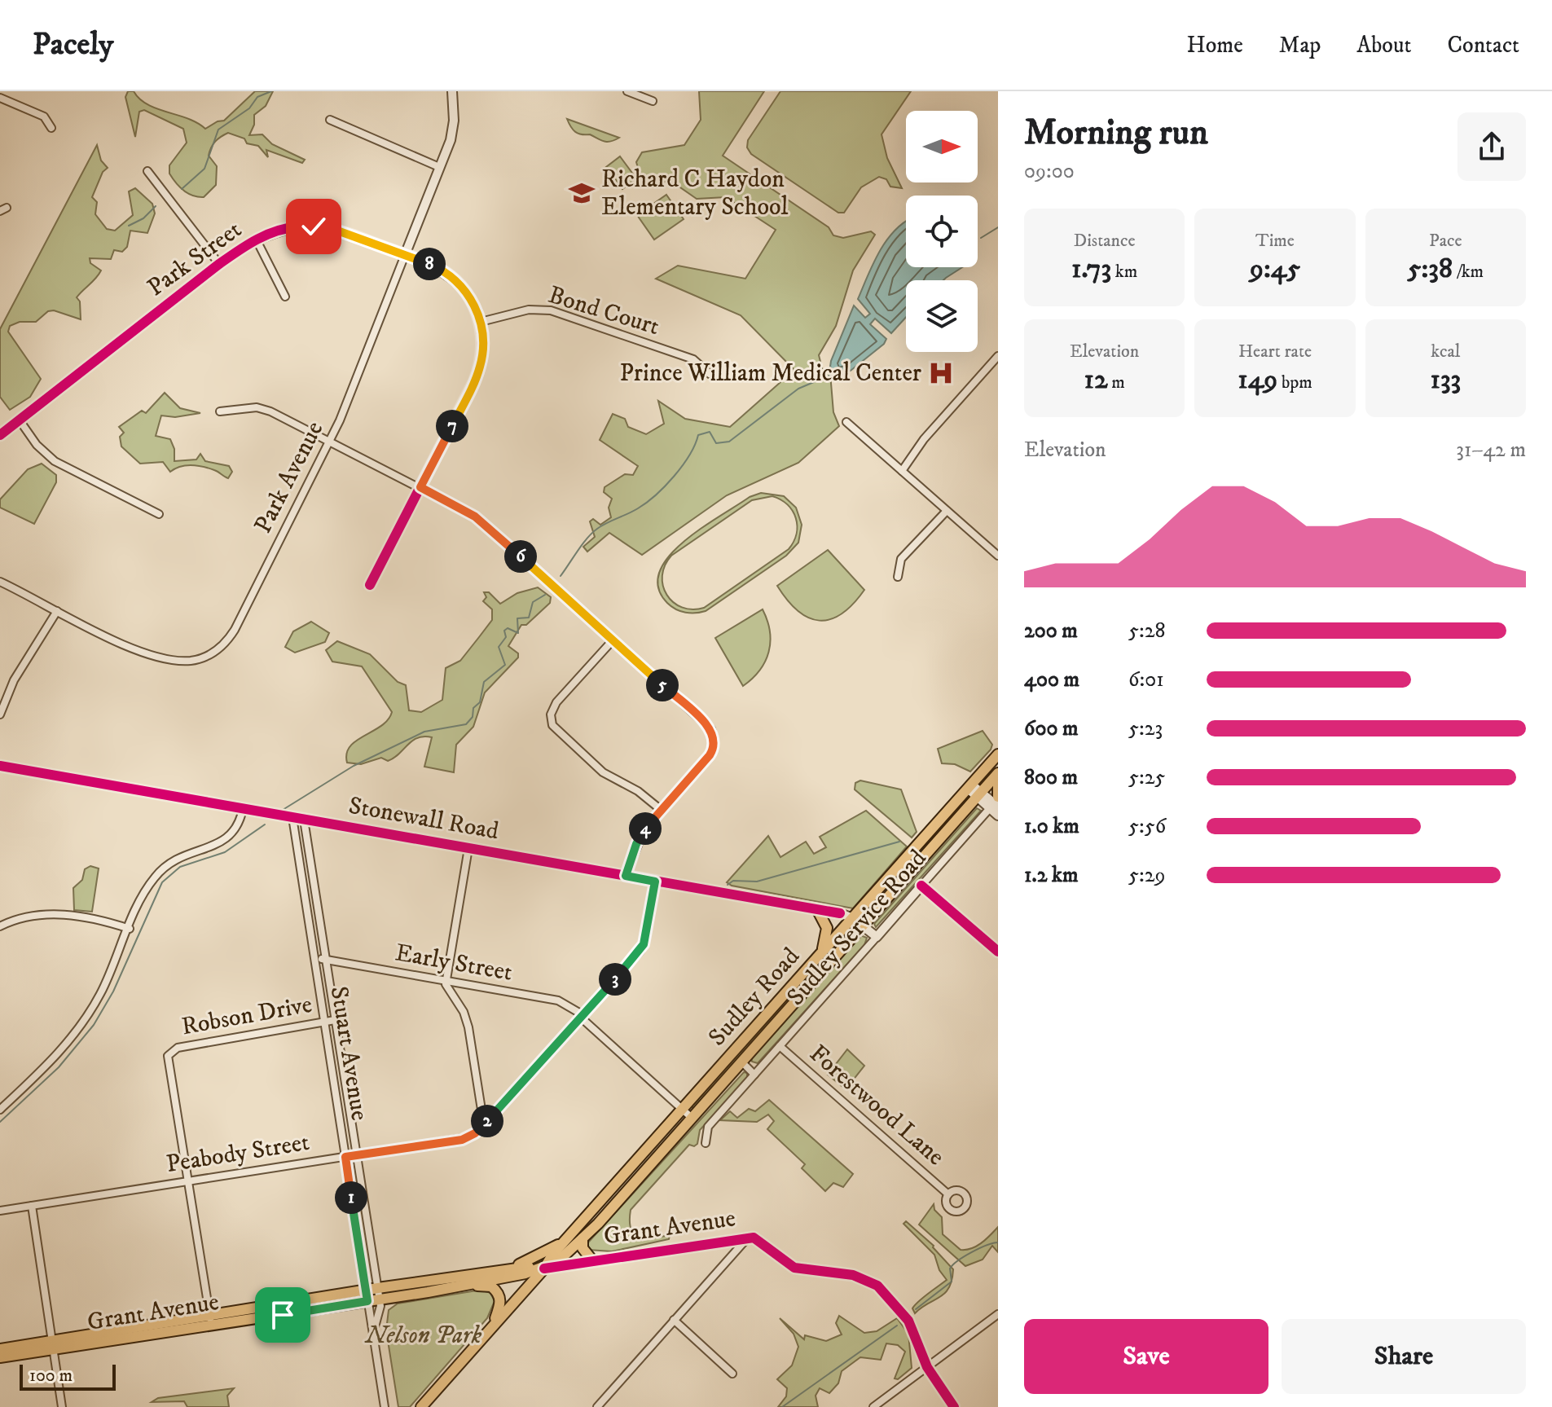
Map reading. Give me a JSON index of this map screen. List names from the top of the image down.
{
  "streets": {
    "main road": ["Sudley Road", "Grant Avenue"],
    "street": [
      "Park Street",
      "Bond Court",
      "Park Avenue",
      "Stonewall Road",
      "Sudley Service Road",
      "Early Street",
      "Robson Drive",
      "Stuart Avenue",
      "Forestwood Lane",
      "Peabody Street"
    ]
  },
  "crossings": [
    ["Park Street", "Bond Court"],
    ["Park Street", "Park Avenue"],
    ["Stonewall Road", "Sudley Service Road"],
    ["Stonewall Road", "Sudley Road"],
    ["Stonewall Road", "Stuart Avenue"],
    ["Stonewall Road", "Peabody Street"],
    ["Sudley Service Road", "Forestwood Lane"],
    ["Early Street", "Sudley Road"],
    ["Early Street", "Stuart Avenue"],
    ["Early Street", "Peabody Street"],
    ["Sudley Road", "Grant Avenue"],
    ["Robson Drive", "Stuart Avenue"],
    ["Robson Drive", "Peabody Street"],
    ["Robson Drive", "Grant Avenue"],
    ["Stuart Avenue", "Peabody Street"],
    ["Stuart Avenue", "Grant Avenue"]
  ],
  "parks": ["Nelson Park"],
  "places": {
    "school or university": ["Richard C Haydon Elementary School"],
    "hospital": ["Prince William Medical Center"]
  },
  "scale_bar": "100 m",
  "north": "right",
  "page": {
    "header": "Pacely",
    "nav": [
      "Home",
      "Map",
      "About",
      "Contact"
    ],
    "heading": ["Morning run", "09:00"],
    "stats": [
      ["Distance", "1.73 km"],
      ["Time", "9:45"],
      ["Pace", "5:38 /km"],
      ["Elevation", "12 m"],
      ["Heart rate", "149 bpm"],
      ["kcal", "133"]
    ],
    "pins": [
      "8",
      "7",
      "6",
      "5",
      "4",
      "3",
      "2",
      "1"
    ],
    "chart": ["Elevation", "31–42 m"],
    "list": [
      {
        "name": "200 m",
        "note": "5:28"
      },
      {
        "name": "400 m",
        "note": "6:01"
      },
      {
        "name": "600 m",
        "note": "5:23"
      },
      {
        "name": "800 m",
        "note": "5:25"
      },
      {
        "name": "1.0 km",
        "note": "5:56"
      },
      {
        "name": "1.2 km",
        "note": "5:29"
      }
    ],
    "buttons": ["Save", "Share"],
    "scale": "100 m"
  }
}
